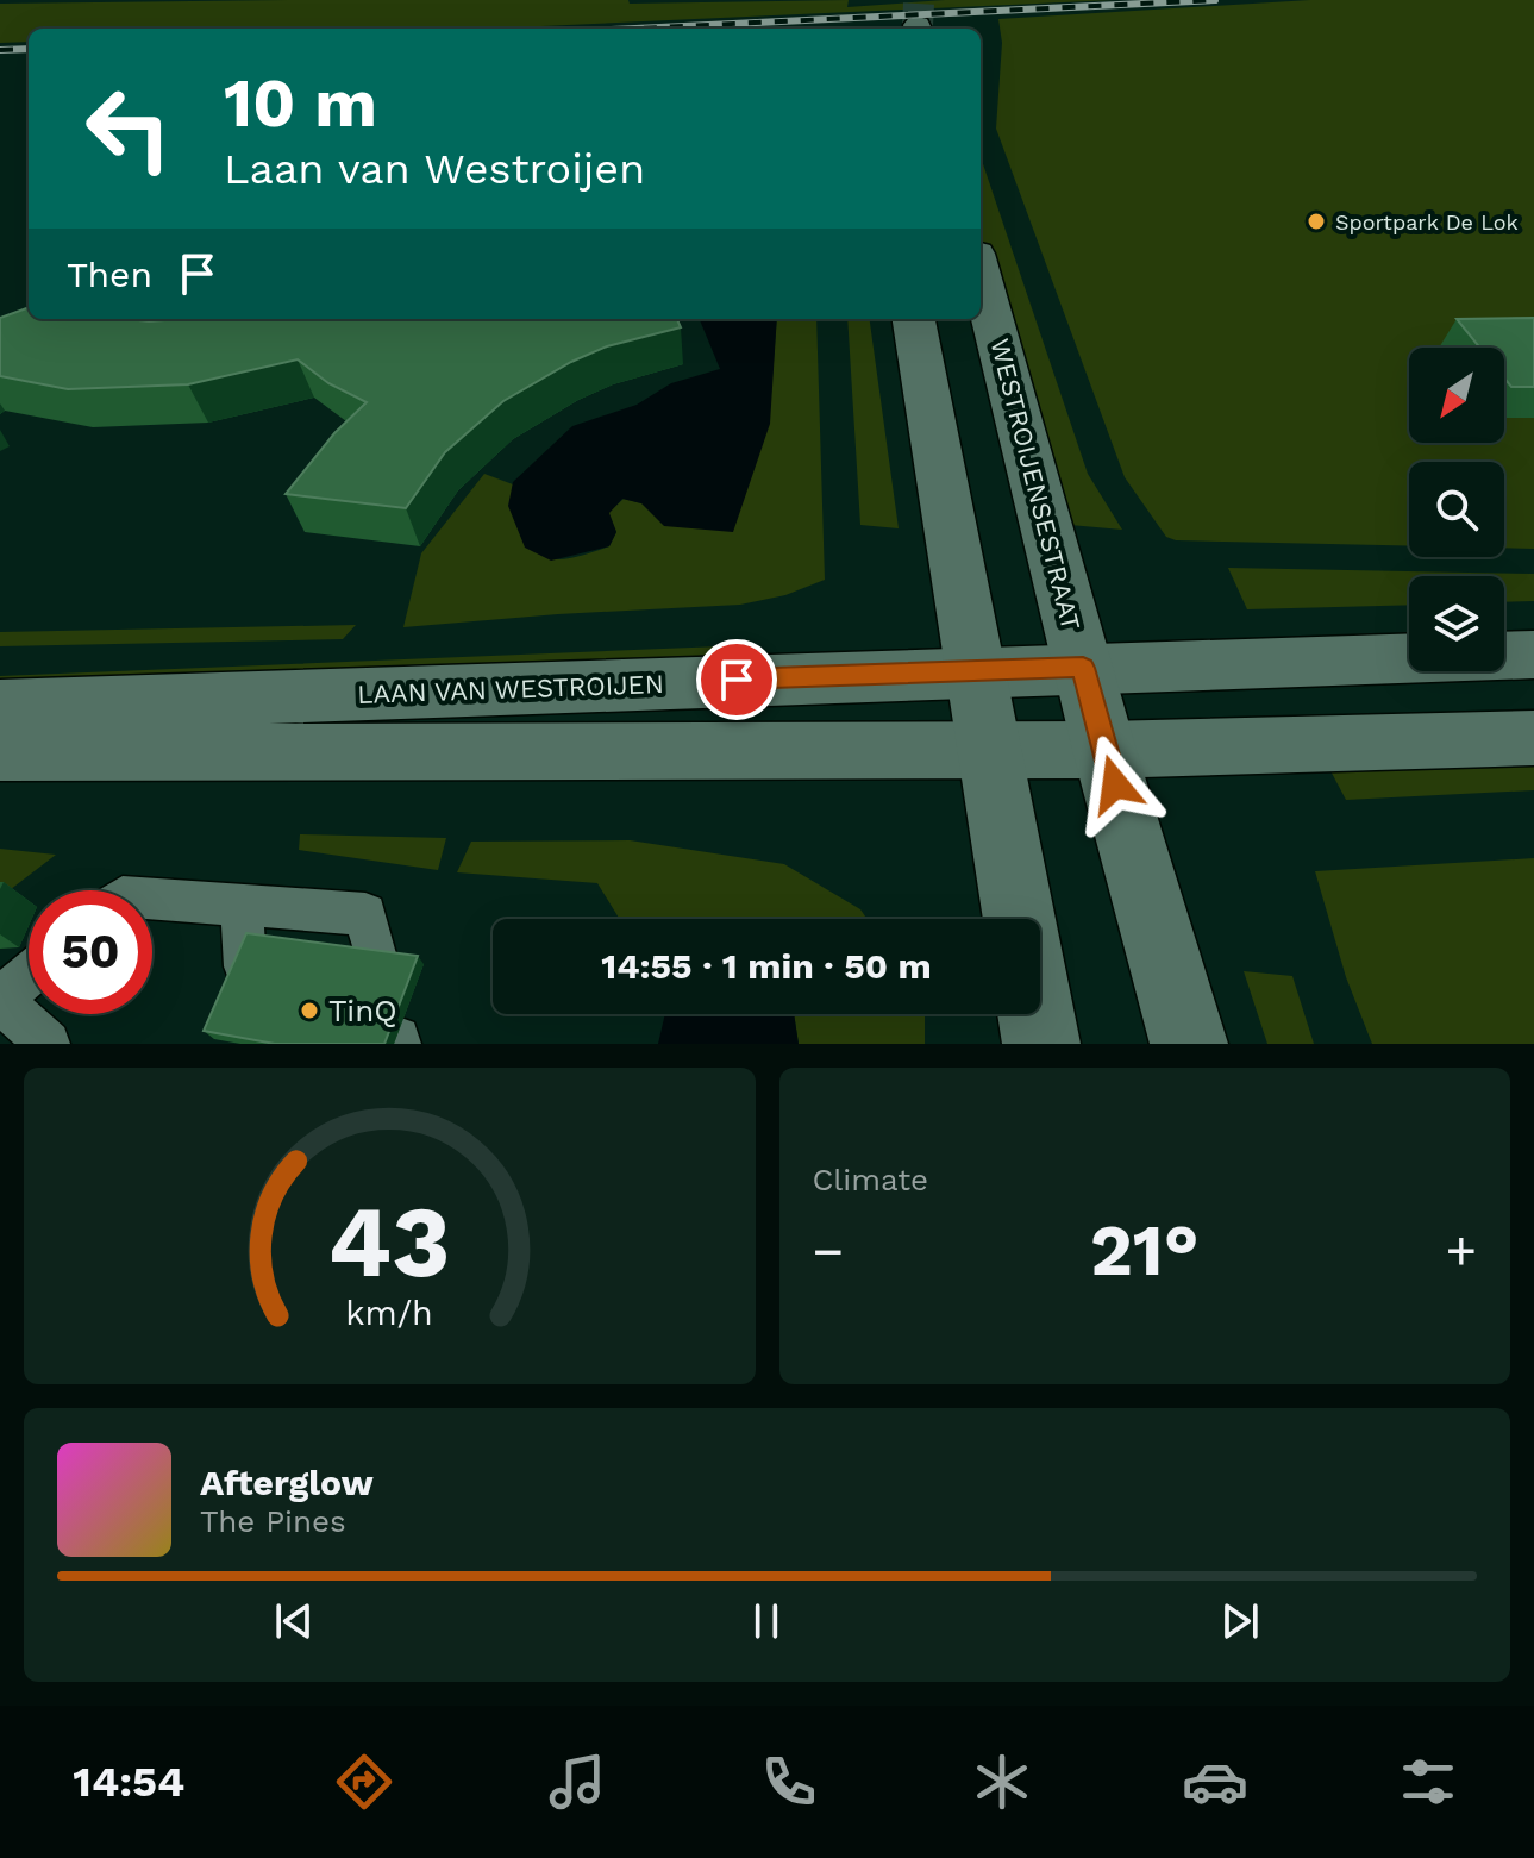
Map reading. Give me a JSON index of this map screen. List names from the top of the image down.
{
  "streets": {
    "street": ["WESTROIJENSESTRAAT", "LAAN VAN WESTROIJEN"]
  },
  "crossings": [
    ["WESTROIJENSESTRAAT", "LAAN VAN WESTROIJEN"]
  ],
  "places": ["Sportpark De Lok", "TinQ"],
  "north": "bottom left",
  "page": {
    "turn": ["10 m", "Laan van Westroijen"],
    "then": "Then",
    "limit": "50",
    "trip": "14:55 · 1 min · 50 m",
    "tile": "Climate",
    "heat": ["−", "21°", "+"],
    "song": ["Afterglow", "The Pines"],
    "tabs": "14:54",
    "gauge": ["43", "km/h"]
  }
}
